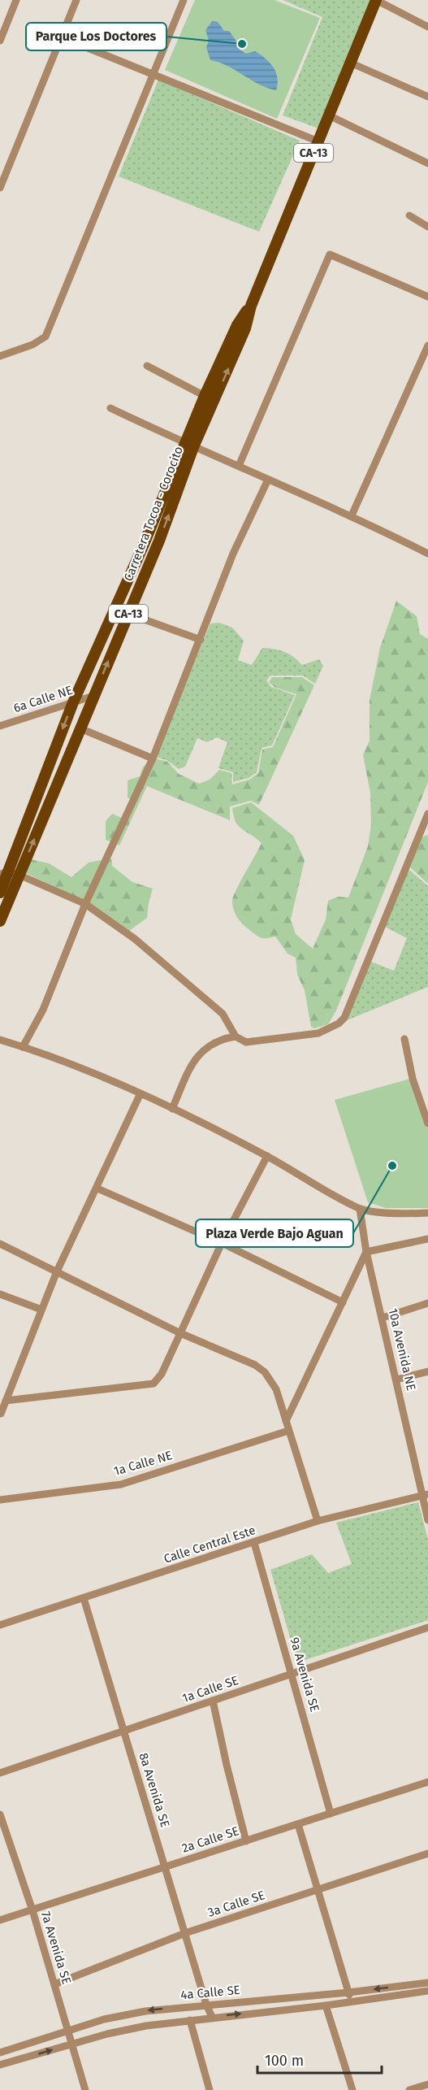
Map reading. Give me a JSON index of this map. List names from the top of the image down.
{
  "streets": {
    "main road": ["CA-13", "Carretera Tocoa - Corocito"],
    "street": [
      "6a Calle NE",
      "10a Avenida NE",
      "1a Calle NE",
      "Calle Central Este",
      "9a Avenida SE",
      "1a Calle SE",
      "8a Avenida SE",
      "2a Calle SE",
      "3a Calle SE",
      "7a Avenida SE",
      "4a Calle SE"
    ]
  },
  "crossings": [
    ["Carretera Tocoa - Corocito", "6a Calle NE"],
    ["10a Avenida NE", "Calle Central Este"],
    ["Calle Central Este", "9a Avenida SE"],
    ["Calle Central Este", "8a Avenida SE"],
    ["9a Avenida SE", "1a Calle SE"],
    ["9a Avenida SE", "2a Calle SE"],
    ["1a Calle SE", "8a Avenida SE"],
    ["8a Avenida SE", "2a Calle SE"],
    ["8a Avenida SE", "3a Calle SE"],
    ["8a Avenida SE", "4a Calle SE"],
    ["2a Calle SE", "7a Avenida SE"],
    ["3a Calle SE", "7a Avenida SE"],
    ["7a Avenida SE", "4a Calle SE"]
  ],
  "places": ["Parque Los Doctores", "Plaza Verde Bajo Aguan"],
  "scale_bar": "100 m"
}
